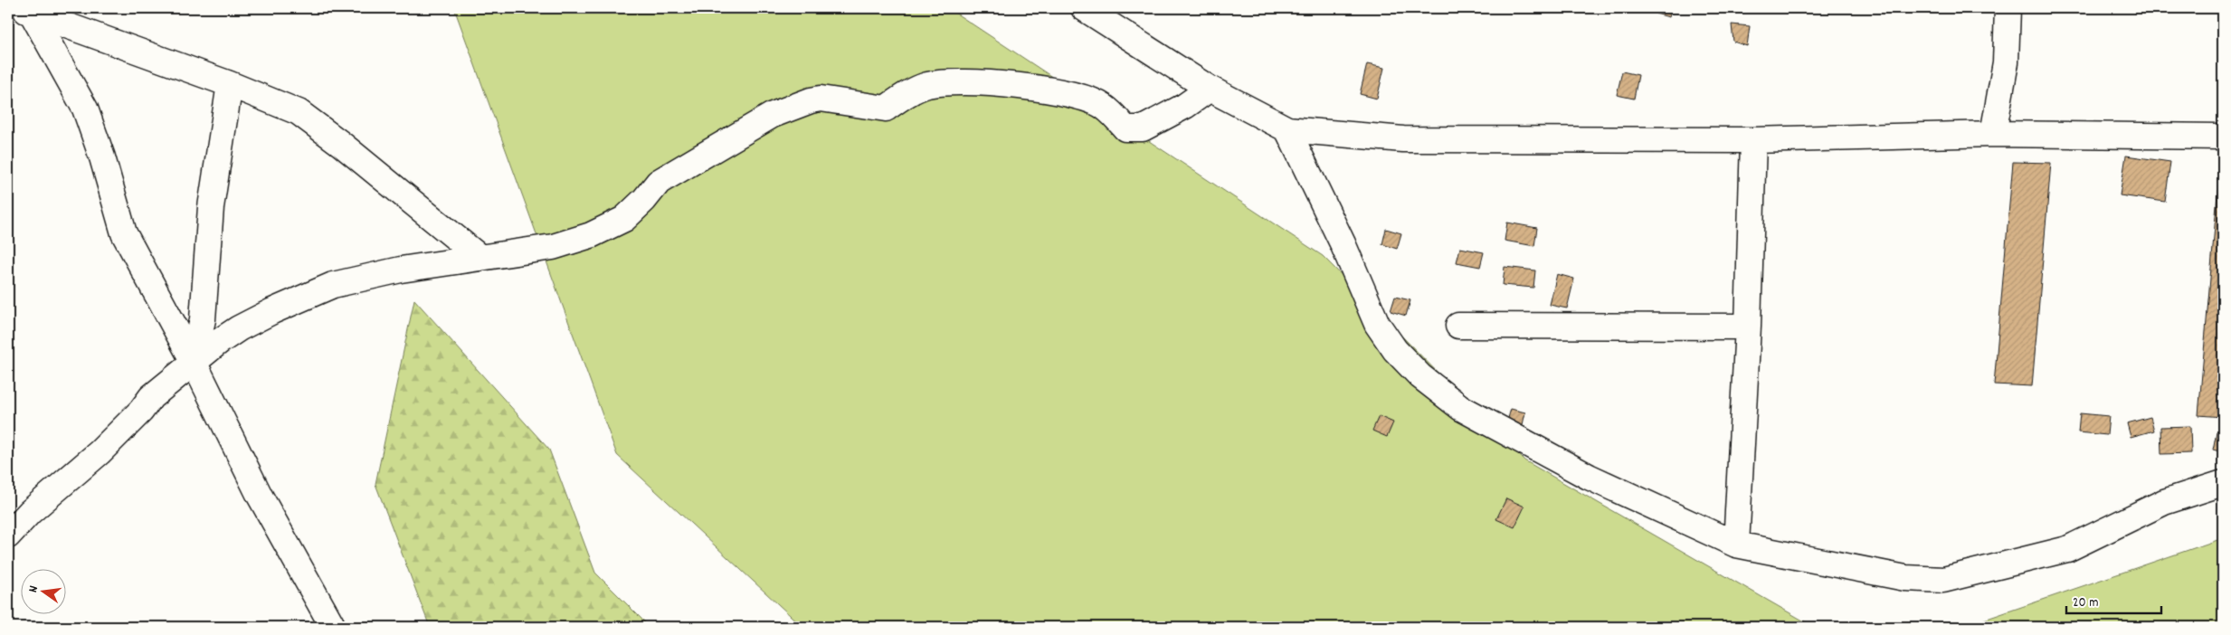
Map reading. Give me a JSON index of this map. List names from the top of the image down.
{
  "scale_bar": "20 m",
  "north": "left"
}
